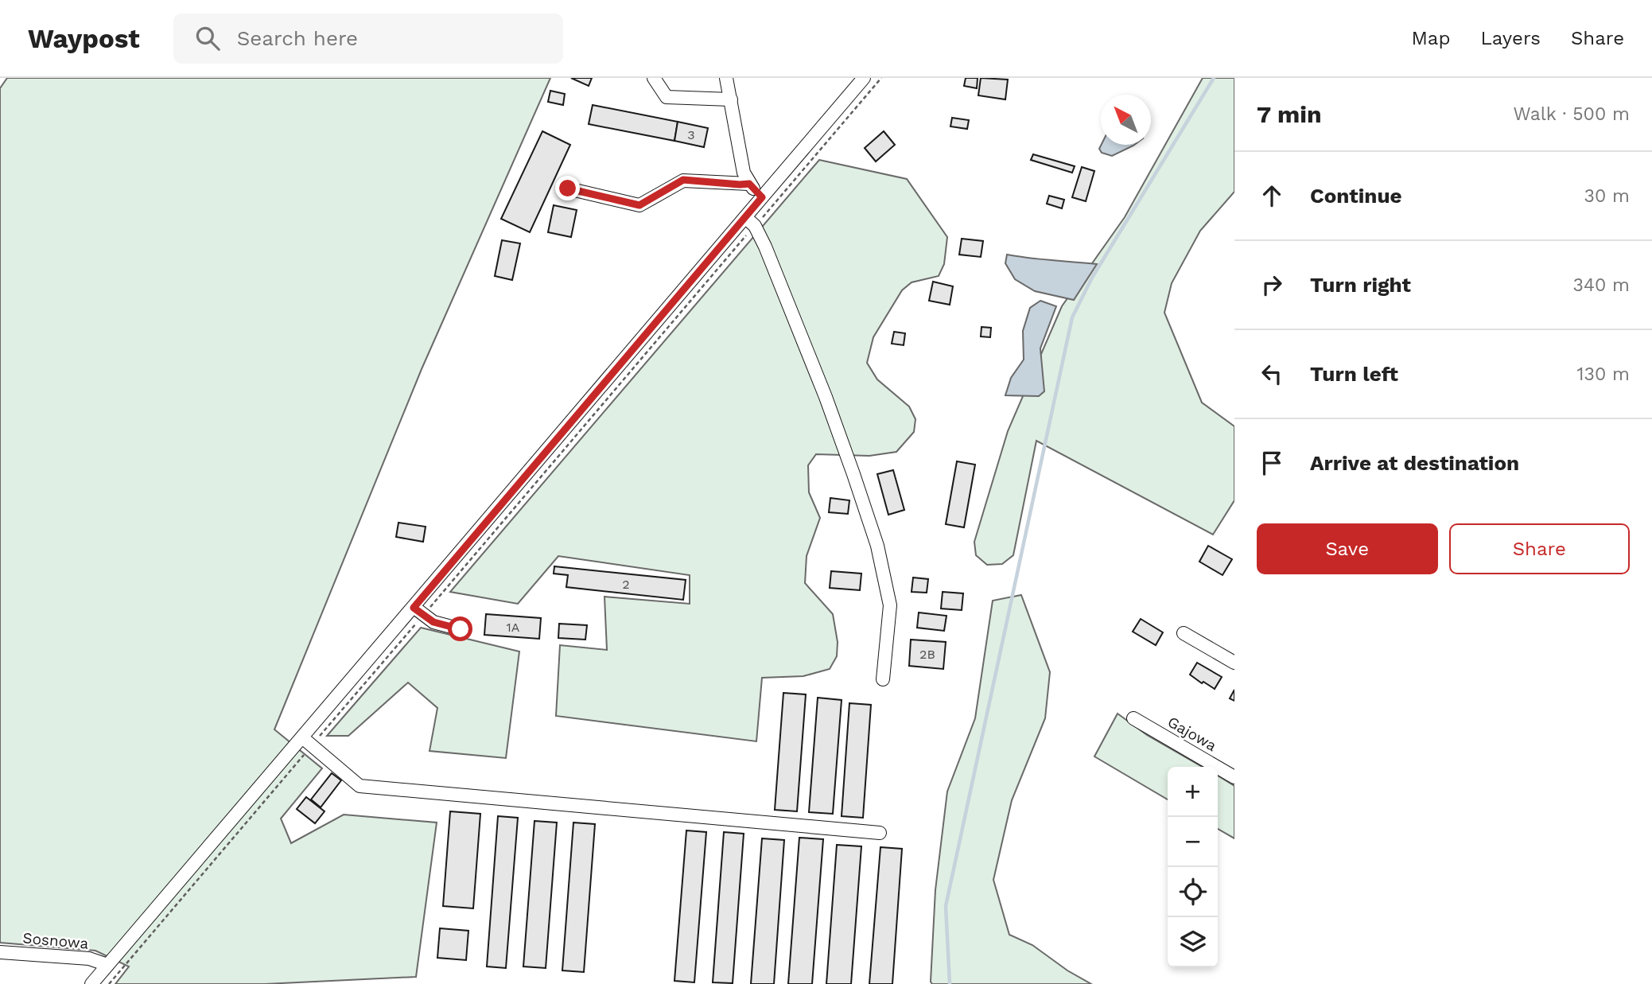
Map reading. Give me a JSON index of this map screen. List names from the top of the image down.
{
  "streets": {
    "street": ["Gajowa", "Sosnowa"]
  },
  "house_numbers": [
    "3",
    "2",
    "1A",
    "2B"
  ],
  "north": "top left",
  "page": {
    "header": "Waypost",
    "search": "Search here",
    "nav": ["Map", "Layers", "Share"],
    "heading": ["7 min", "Walk · 500 m"],
    "list": [
      ["Continue", "30 m"],
      ["Turn right", "340 m"],
      ["Turn left", "130 m"],
      "Arrive at destination"
    ],
    "buttons": ["Save", "Share"],
    "map_buttons": ["+", "−"]
  }
}
